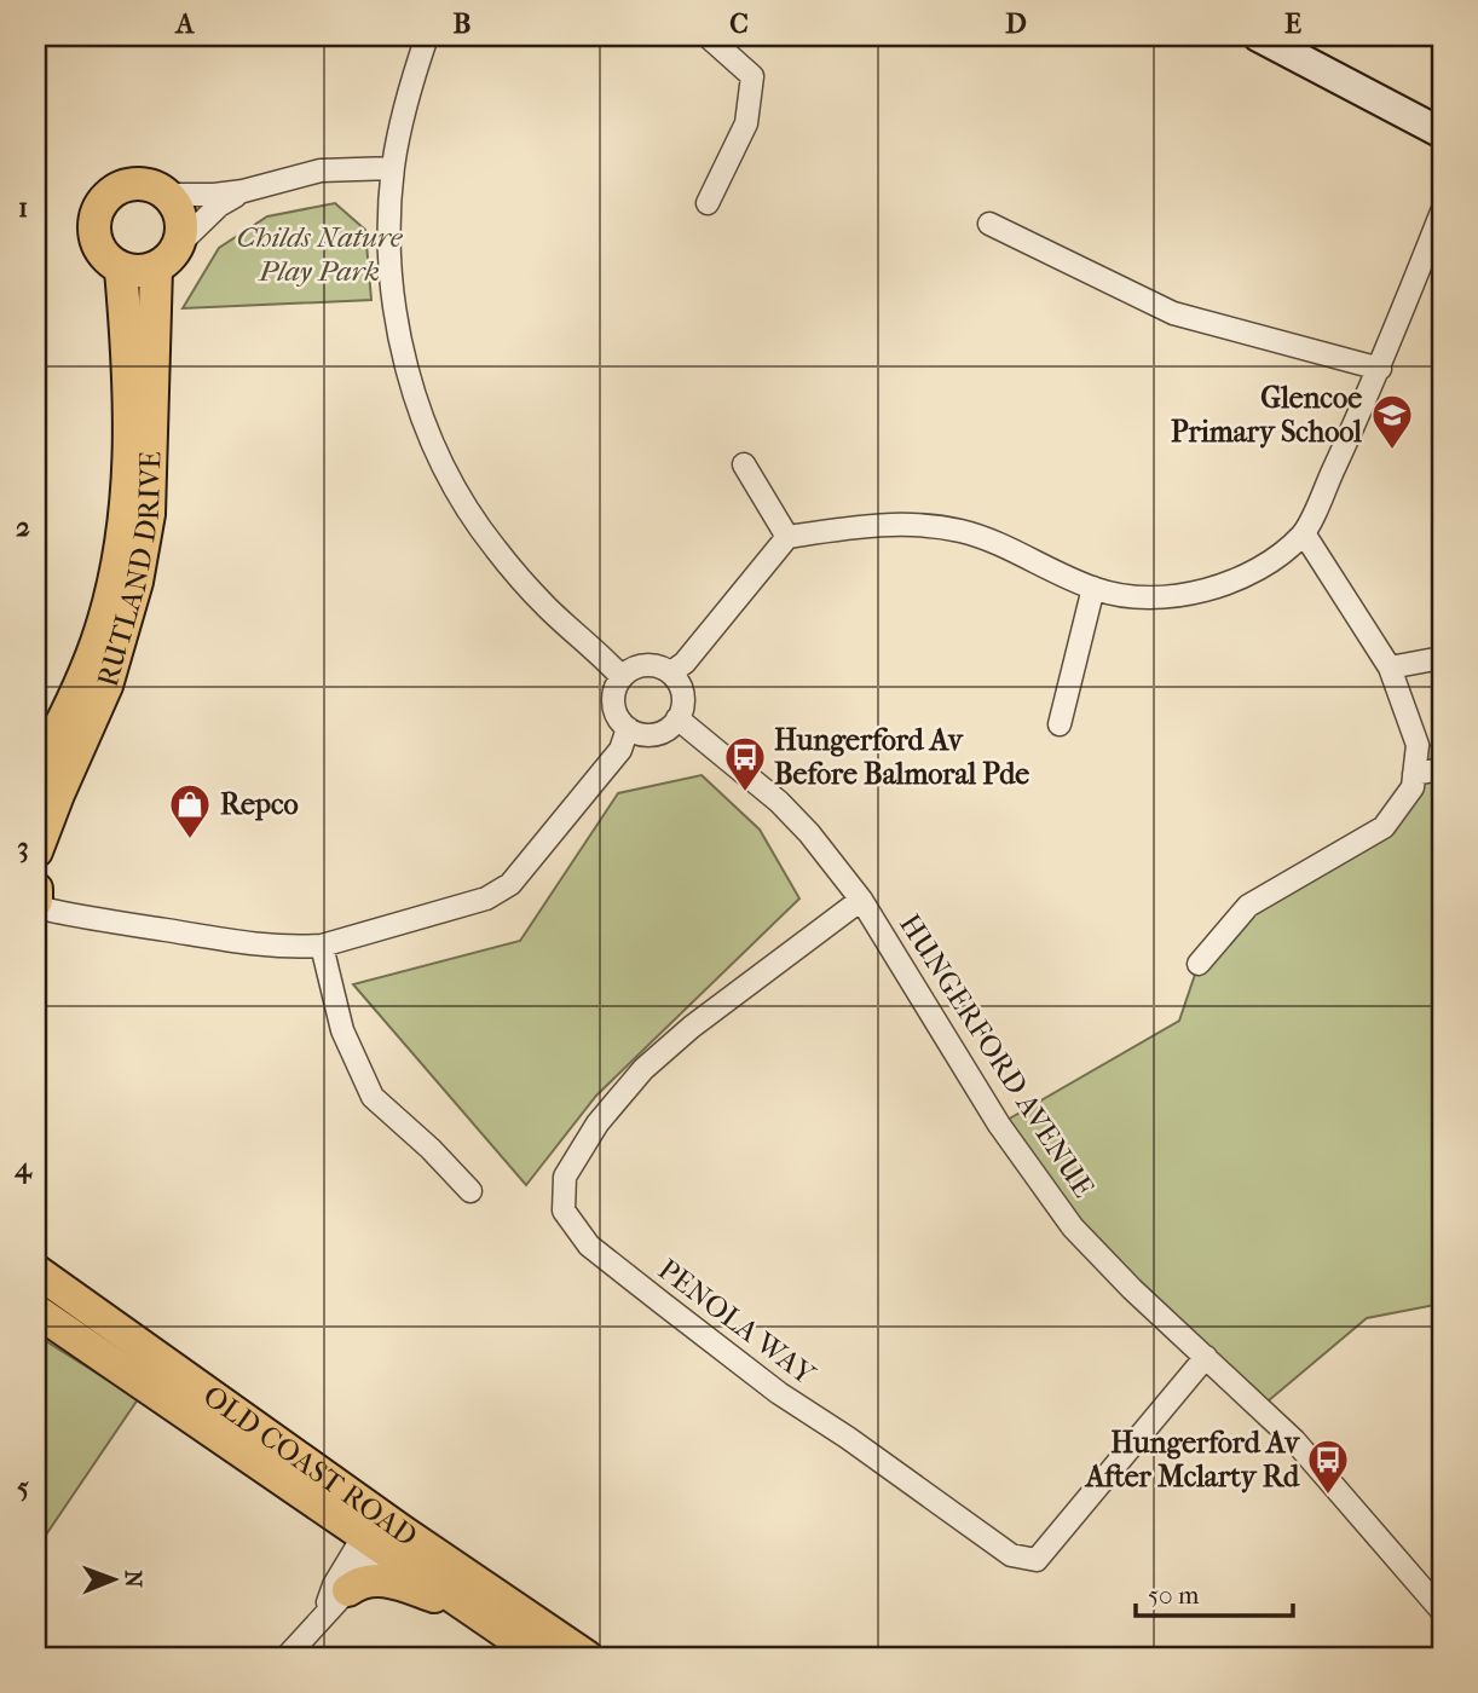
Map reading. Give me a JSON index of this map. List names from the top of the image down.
{
  "streets": {
    "main road": ["RUTLAND DRIVE", "OLD COAST ROAD"],
    "street": ["HUNGERFORD AVENUE", "PENOLA WAY"]
  },
  "crossings": [
    ["HUNGERFORD AVENUE", "PENOLA WAY"]
  ],
  "parks": ["Childs Nature Play Park"],
  "places": {
    "school or university": ["Glencoe Primary School"],
    "bus stop": ["Hungerford Av Before Balmoral Pde", "Hungerford Av After Mclarty Rd"],
    "shop": ["Repco"]
  },
  "scale_bar": "50 m",
  "north": "right",
  "grid": {
    "columns": [
      "A",
      "B",
      "C",
      "D",
      "E"
    ],
    "rows": [
      "1",
      "2",
      "3",
      "4",
      "5"
    ]
  }
}
